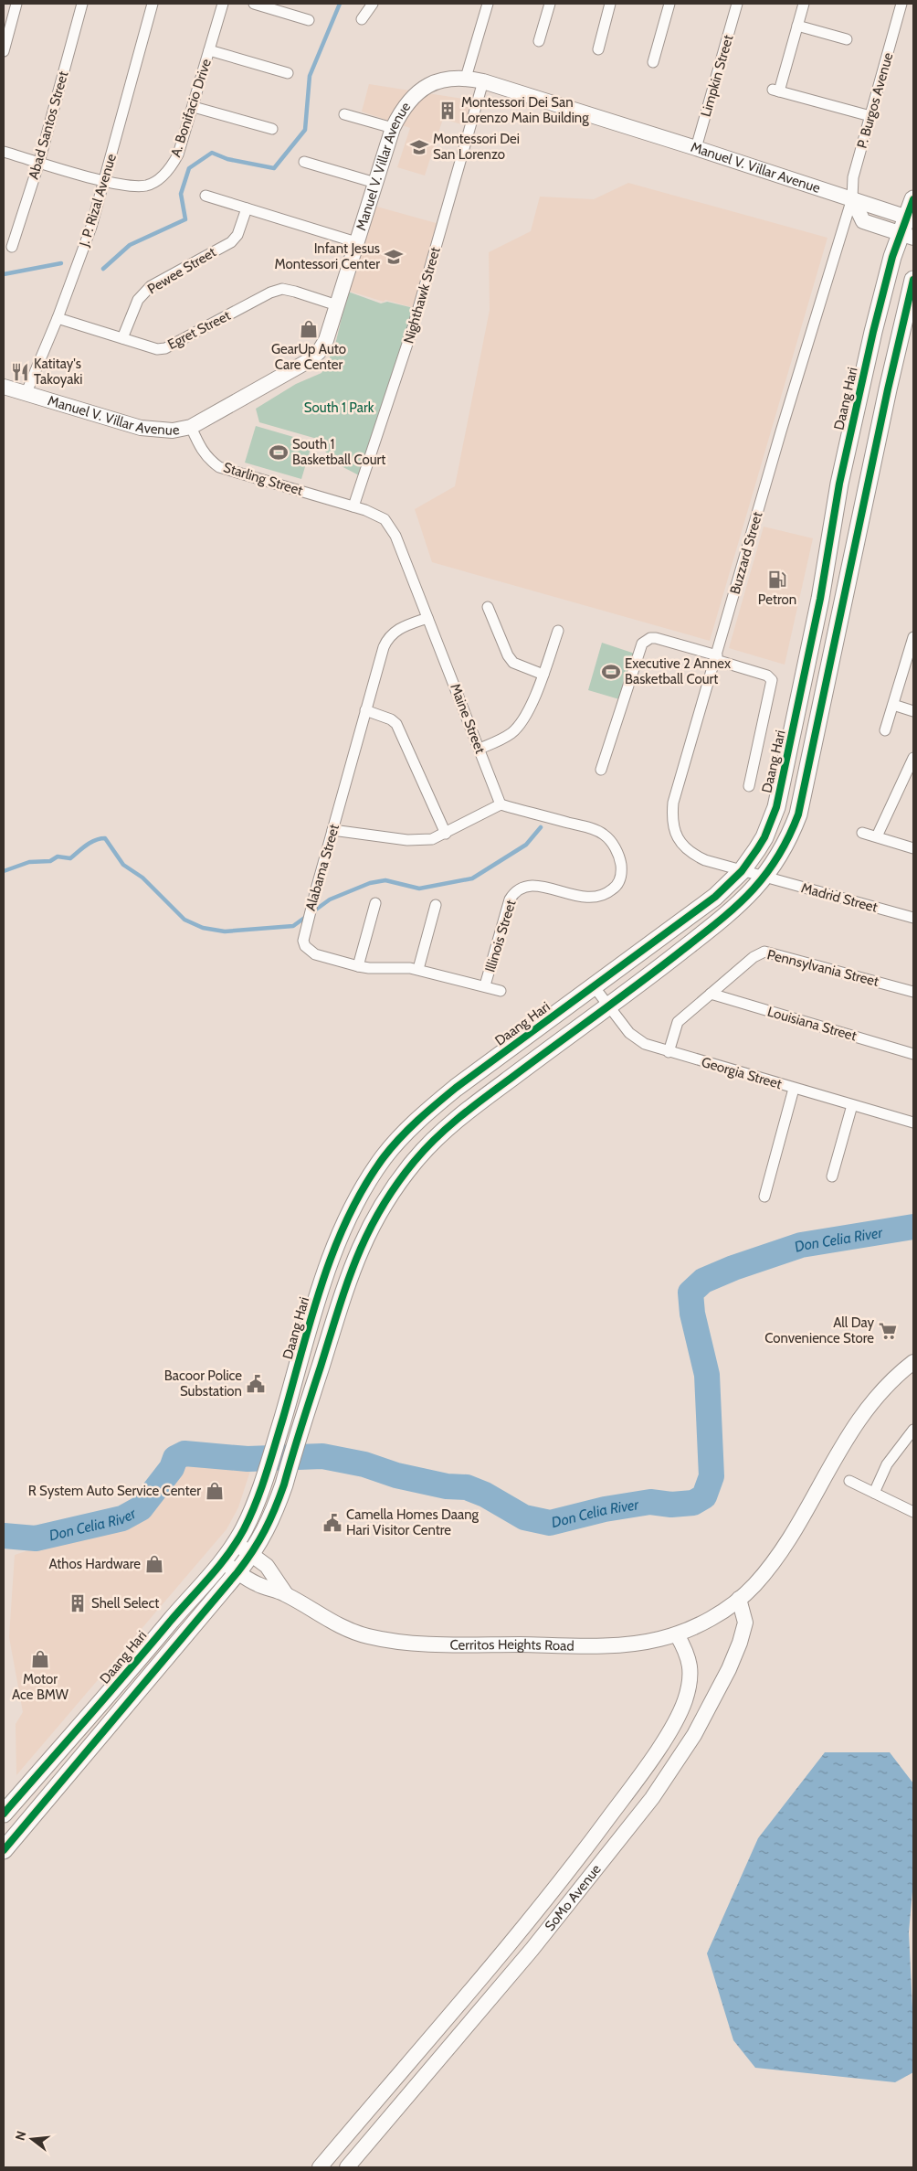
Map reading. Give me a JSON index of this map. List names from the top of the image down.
{
  "streets": {
    "main road": ["Daang Hari"],
    "street": [
      "Limpkin Street",
      "P. Burgos Avenue",
      "A. Bonifacio Drive",
      "Abad Santos Street",
      "Manuel V. Villar Avenue",
      "J. P. Rizal Avenue",
      "Pewee Street",
      "Nighthawk Street",
      "Egret Street",
      "Starling Street",
      "Buzzard Street",
      "Maine Street",
      "Alabama Street",
      "Madrid Street",
      "Illinois Street",
      "Pennsylvania Street",
      "Louisiana Street",
      "Georgia Street",
      "Cerritos Heights Road",
      "SoMo Avenue"
    ]
  },
  "crossings": [
    ["Limpkin Street", "Manuel V. Villar Avenue"],
    ["P. Burgos Avenue", "Manuel V. Villar Avenue"],
    ["P. Burgos Avenue", "Buzzard Street"],
    ["A. Bonifacio Drive", "Abad Santos Street"],
    ["A. Bonifacio Drive", "J. P. Rizal Avenue"],
    ["Manuel V. Villar Avenue", "J. P. Rizal Avenue"],
    ["Manuel V. Villar Avenue", "Nighthawk Street"],
    ["Manuel V. Villar Avenue", "Egret Street"],
    ["Manuel V. Villar Avenue", "Daang Hari"],
    ["Manuel V. Villar Avenue", "Starling Street"],
    ["Manuel V. Villar Avenue", "Buzzard Street"],
    ["J. P. Rizal Avenue", "Egret Street"],
    ["Pewee Street", "Egret Street"],
    ["Nighthawk Street", "Starling Street"],
    ["Nighthawk Street", "Maine Street"],
    ["Daang Hari", "Buzzard Street"],
    ["Daang Hari", "Madrid Street"],
    ["Daang Hari", "Georgia Street"],
    ["Daang Hari", "Cerritos Heights Road"],
    ["Starling Street", "Maine Street"],
    ["Buzzard Street", "Madrid Street"],
    ["Maine Street", "Alabama Street"],
    ["Maine Street", "Illinois Street"],
    ["Alabama Street", "Illinois Street"],
    ["Pennsylvania Street", "Louisiana Street"],
    ["Pennsylvania Street", "Georgia Street"],
    ["Cerritos Heights Road", "SoMo Avenue"]
  ],
  "water": ["Don Celia River"],
  "parks": ["South 1 Park"],
  "places": {
    "building": ["Montessori Dei San Lorenzo Main Building", "Shell Select"],
    "school or university": ["Montessori Dei San Lorenzo", "Infant Jesus Montessori Center"],
    "shop": [
      "GearUp Auto Care Center",
      "R System Auto Service Center",
      "Athos Hardware",
      "Motor Ace BMW"
    ],
    "restaurant": ["Katitay's Takoyaki"],
    "sports": ["South 1 Basketball Court", "Executive 2 Annex Basketball Court"],
    "fuel station": ["Petron"],
    "supermarket": ["All Day Convenience Store"],
    "public building": ["Bacoor Police Substation", "Camella Homes Daang Hari Visitor Centre"]
  },
  "north": "left"
}
